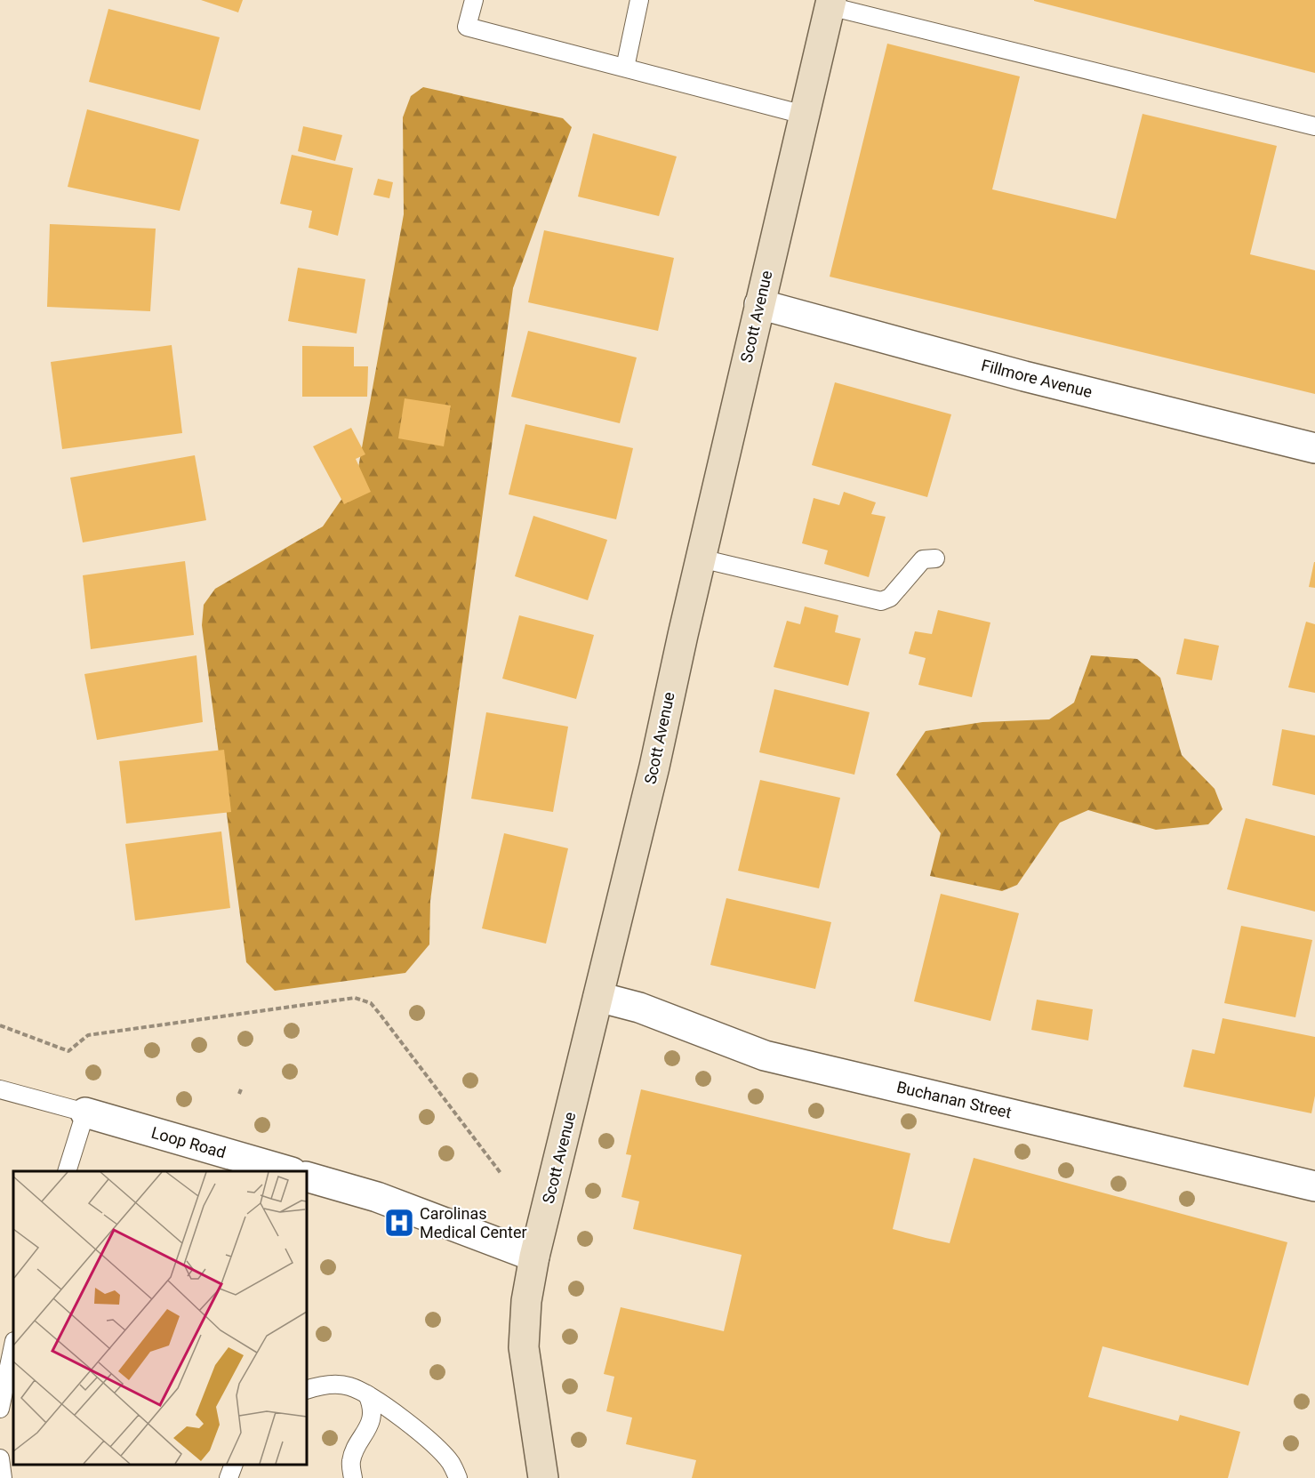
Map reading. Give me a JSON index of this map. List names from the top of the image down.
{
  "streets": {
    "main road": ["Scott Avenue"],
    "street": ["Fillmore Avenue", "Buchanan Street", "Loop Road"]
  },
  "crossings": [
    ["Scott Avenue", "Fillmore Avenue"],
    ["Scott Avenue", "Buchanan Street"]
  ],
  "places": {
    "hospital": ["Carolinas Medical Center"]
  }
}
